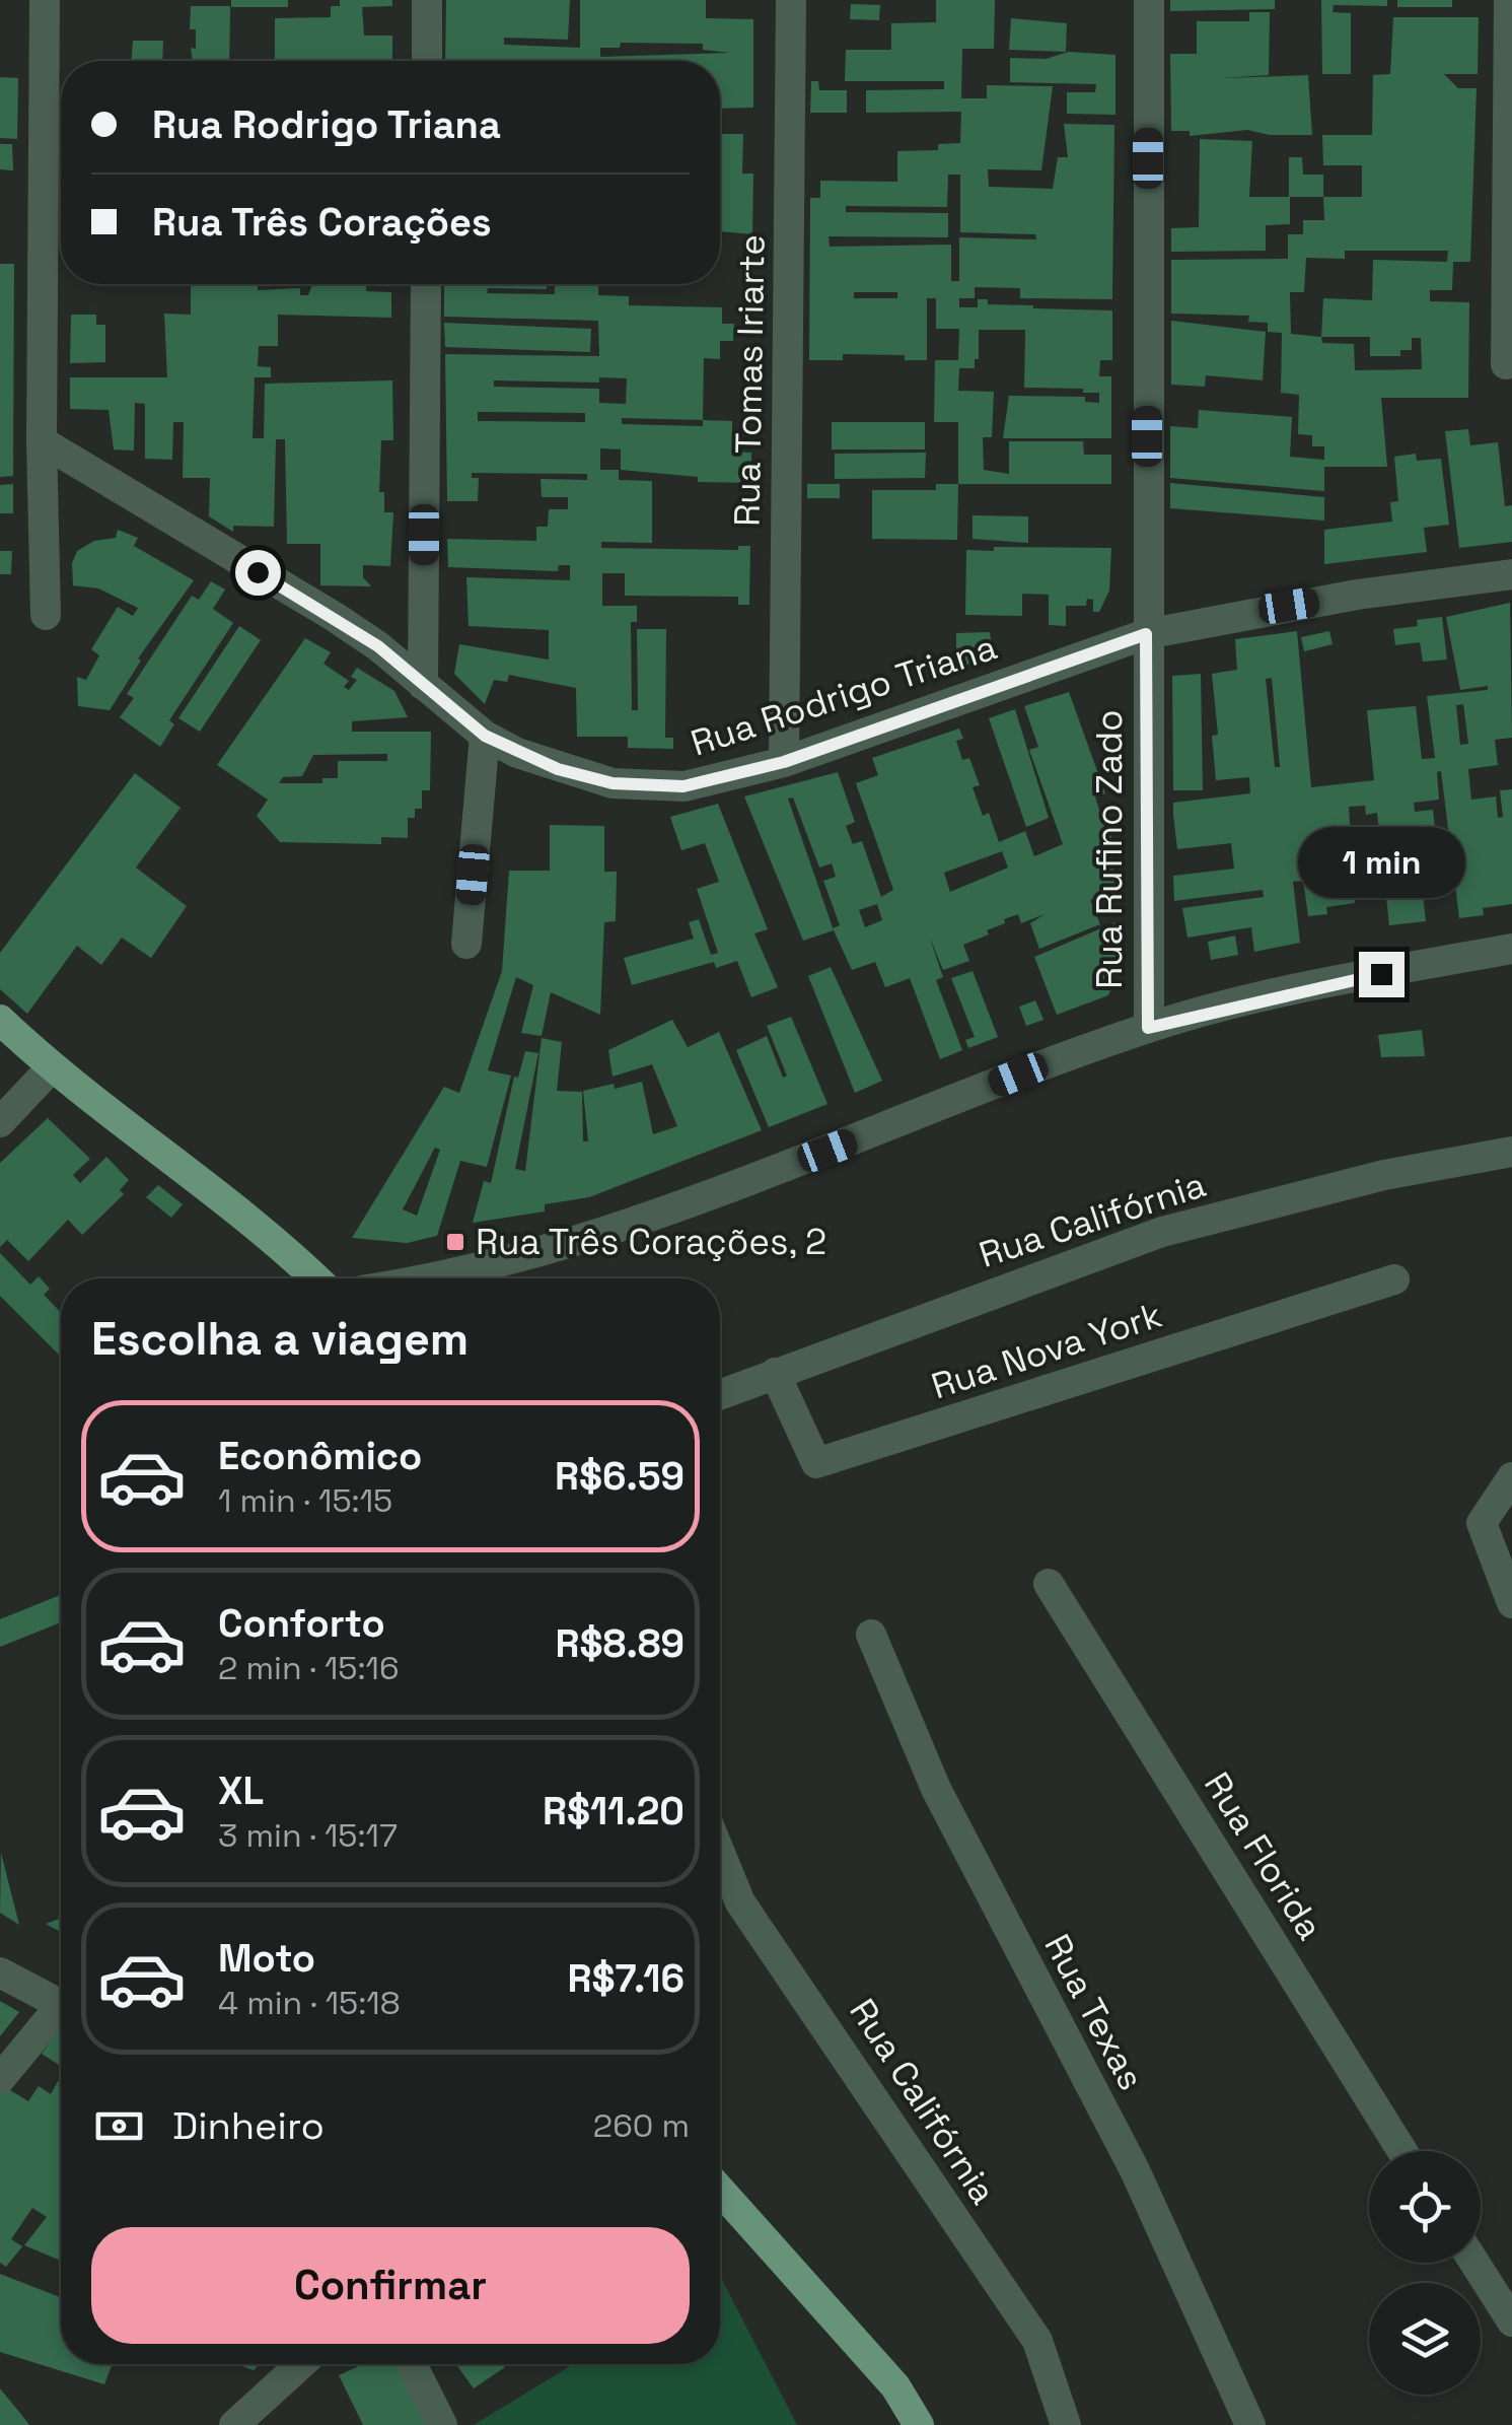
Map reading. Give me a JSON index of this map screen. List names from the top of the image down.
{
  "streets": {
    "street": [
      "Rua Tomas Iriarte",
      "Rua Rodrigo Triana",
      "Rua Rufino Zado",
      "Rua Califórnia",
      "Rua Nova York",
      "Rua Florida",
      "Rua Texas"
    ]
  },
  "crossings": [
    ["Rua Tomas Iriarte", "Rua Rodrigo Triana"],
    ["Rua Rodrigo Triana", "Rua Rufino Zado"],
    ["Rua Califórnia", "Rua Nova York"]
  ],
  "places": {
    "transit": ["Rua Três Corações, 2"]
  },
  "page": {
    "banner": ["Rua Rodrigo Triana", "Rua Três Corações"],
    "bubble": "1 min",
    "heading": "Escolha a viagem",
    "list": [
      {
        "name": "Econômico",
        "note": "1 min · 15:15",
        "value": "R$6.59"
      },
      {
        "name": "Conforto",
        "note": "2 min · 15:16",
        "value": "R$8.89"
      },
      {
        "name": "XL",
        "note": "3 min · 15:17",
        "value": "R$11.20"
      },
      {
        "name": "Moto",
        "note": "4 min · 15:18",
        "value": "R$7.16"
      }
    ],
    "pay": ["Dinheiro", "260 m"],
    "buttons": "Confirmar"
  }
}
